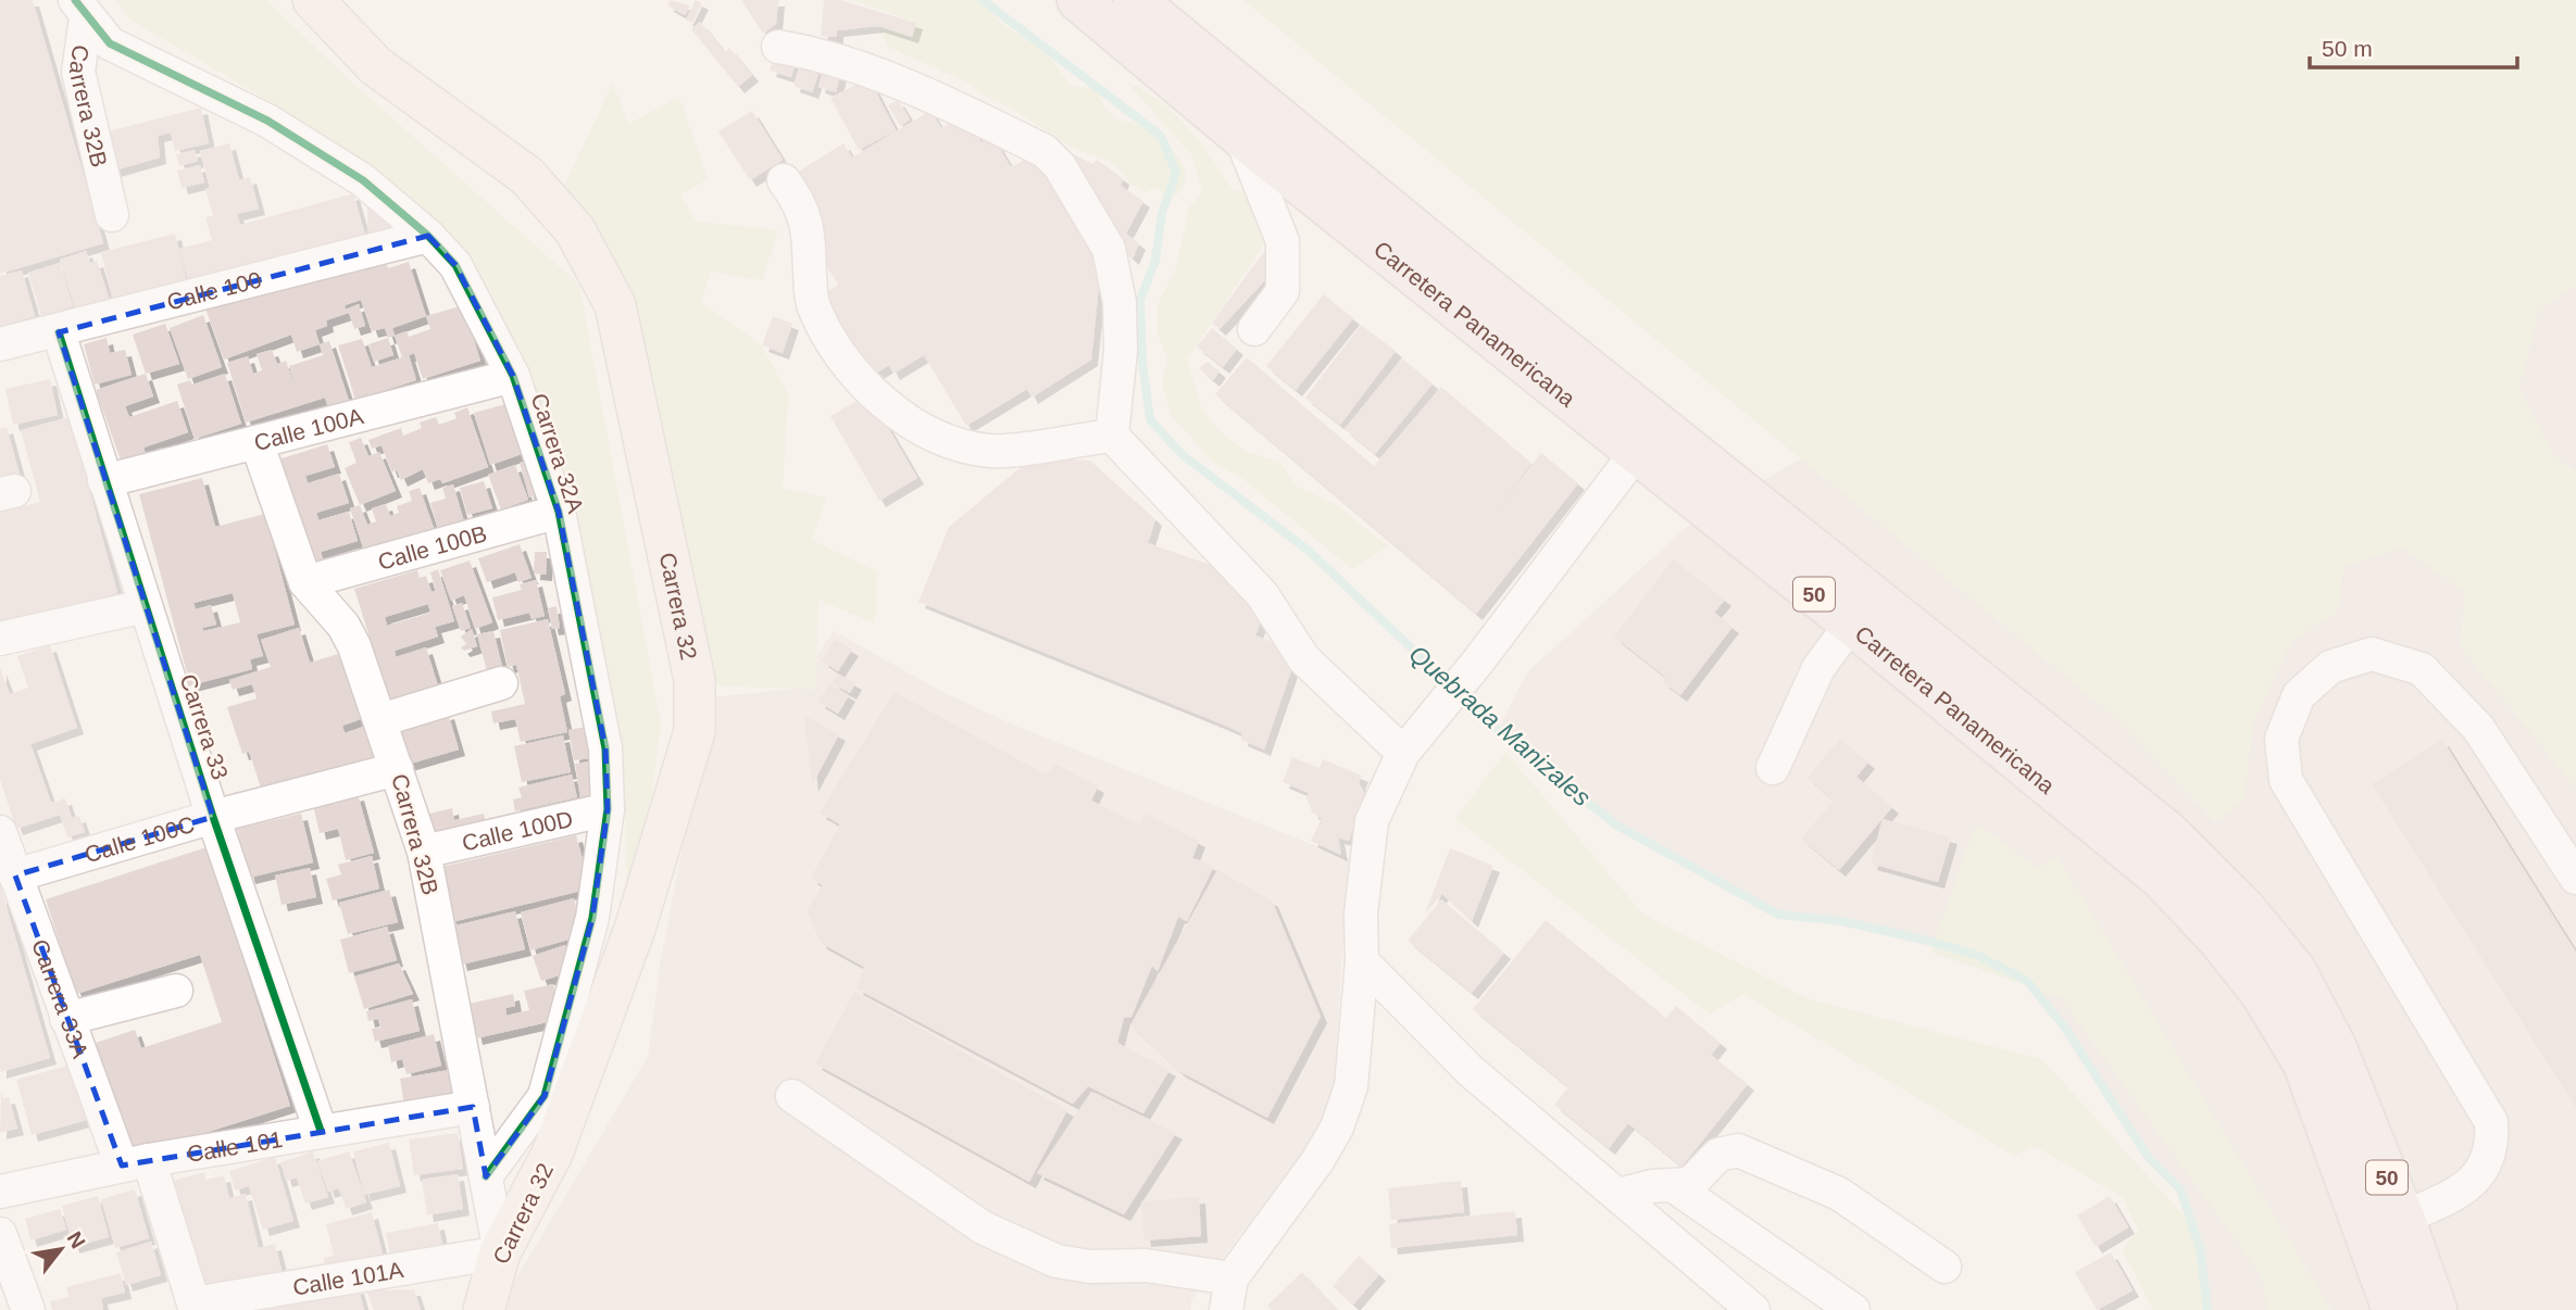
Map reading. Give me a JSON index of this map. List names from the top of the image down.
{
  "streets": {
    "highway": ["Carretera Panamericana", "50"],
    "main road": ["Carrera 32"],
    "street": [
      "Carrera 32B",
      "Calle 100",
      "Calle 100A",
      "Carrera 32A",
      "Calle 100B",
      "Carrera 33",
      "Calle 100D",
      "Calle 100C",
      "Carrera 33A",
      "Calle 101",
      "Calle 101A"
    ]
  },
  "crossings": [
    ["Carrera 32B", "Calle 100A"],
    ["Carrera 32B", "Carrera 32A"],
    ["Carrera 32B", "Calle 100B"],
    ["Carrera 32B", "Carrera 32"],
    ["Carrera 32B", "Calle 100D"],
    ["Carrera 32B", "Calle 100C"],
    ["Carrera 32B", "Calle 101"],
    ["Carrera 32B", "Calle 101A"],
    ["Calle 100", "Carrera 32A"],
    ["Calle 100", "Carrera 33"],
    ["Calle 100A", "Carrera 32A"],
    ["Calle 100A", "Carrera 33"],
    ["Carrera 32A", "Calle 100B"],
    ["Carrera 32A", "Calle 100D"],
    ["Carrera 32", "Calle 101A"],
    ["Carrera 33", "Calle 100C"],
    ["Carrera 33", "Calle 101"],
    ["Calle 100C", "Carrera 33A"],
    ["Carrera 33A", "Calle 101"],
    ["Carrera 33A", "Calle 101A"]
  ],
  "water": ["Quebrada Manizales"],
  "scale_bar": "50 m",
  "north": "top right"
}
